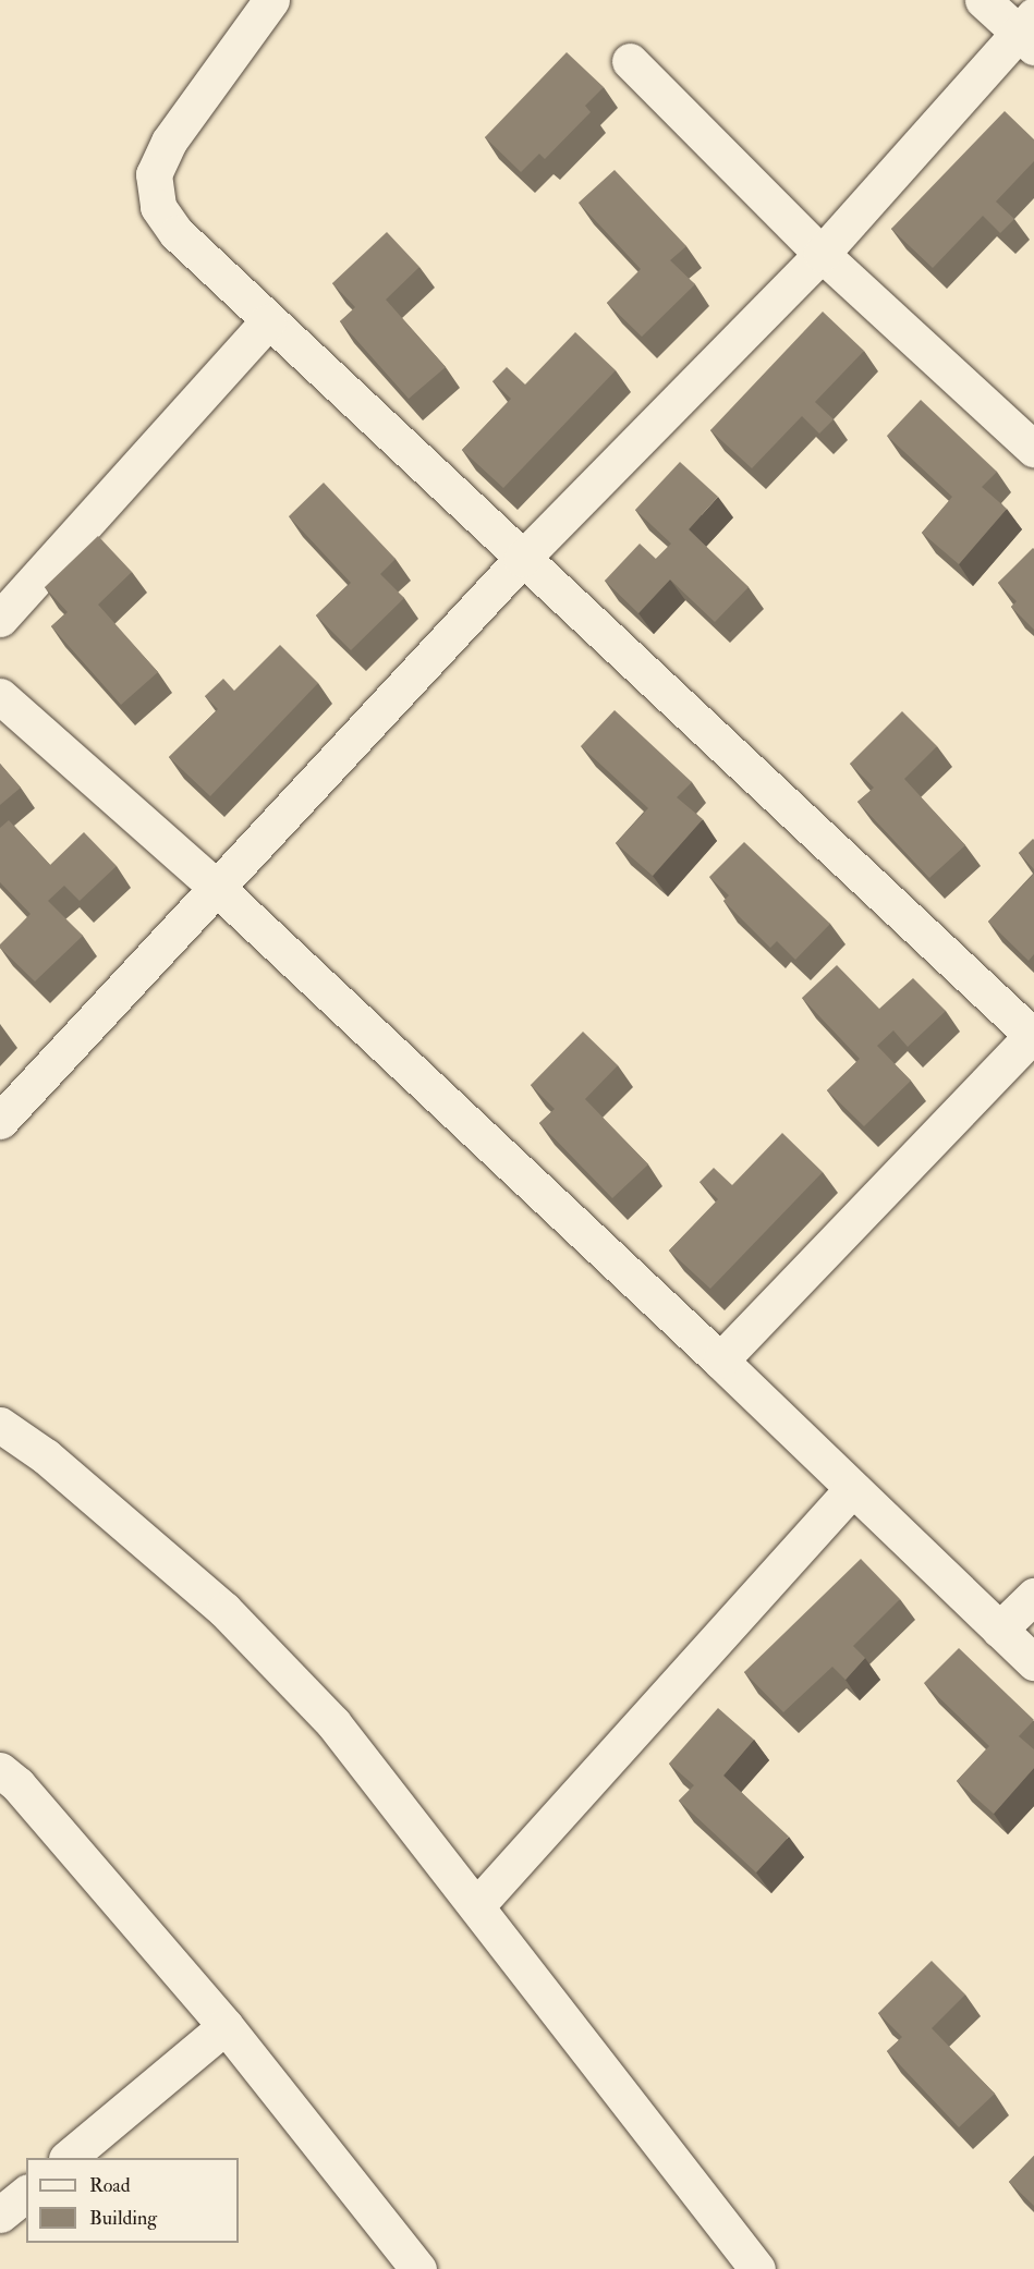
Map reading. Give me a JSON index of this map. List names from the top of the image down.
{
  "legend": ["Road", "Building"]
}
